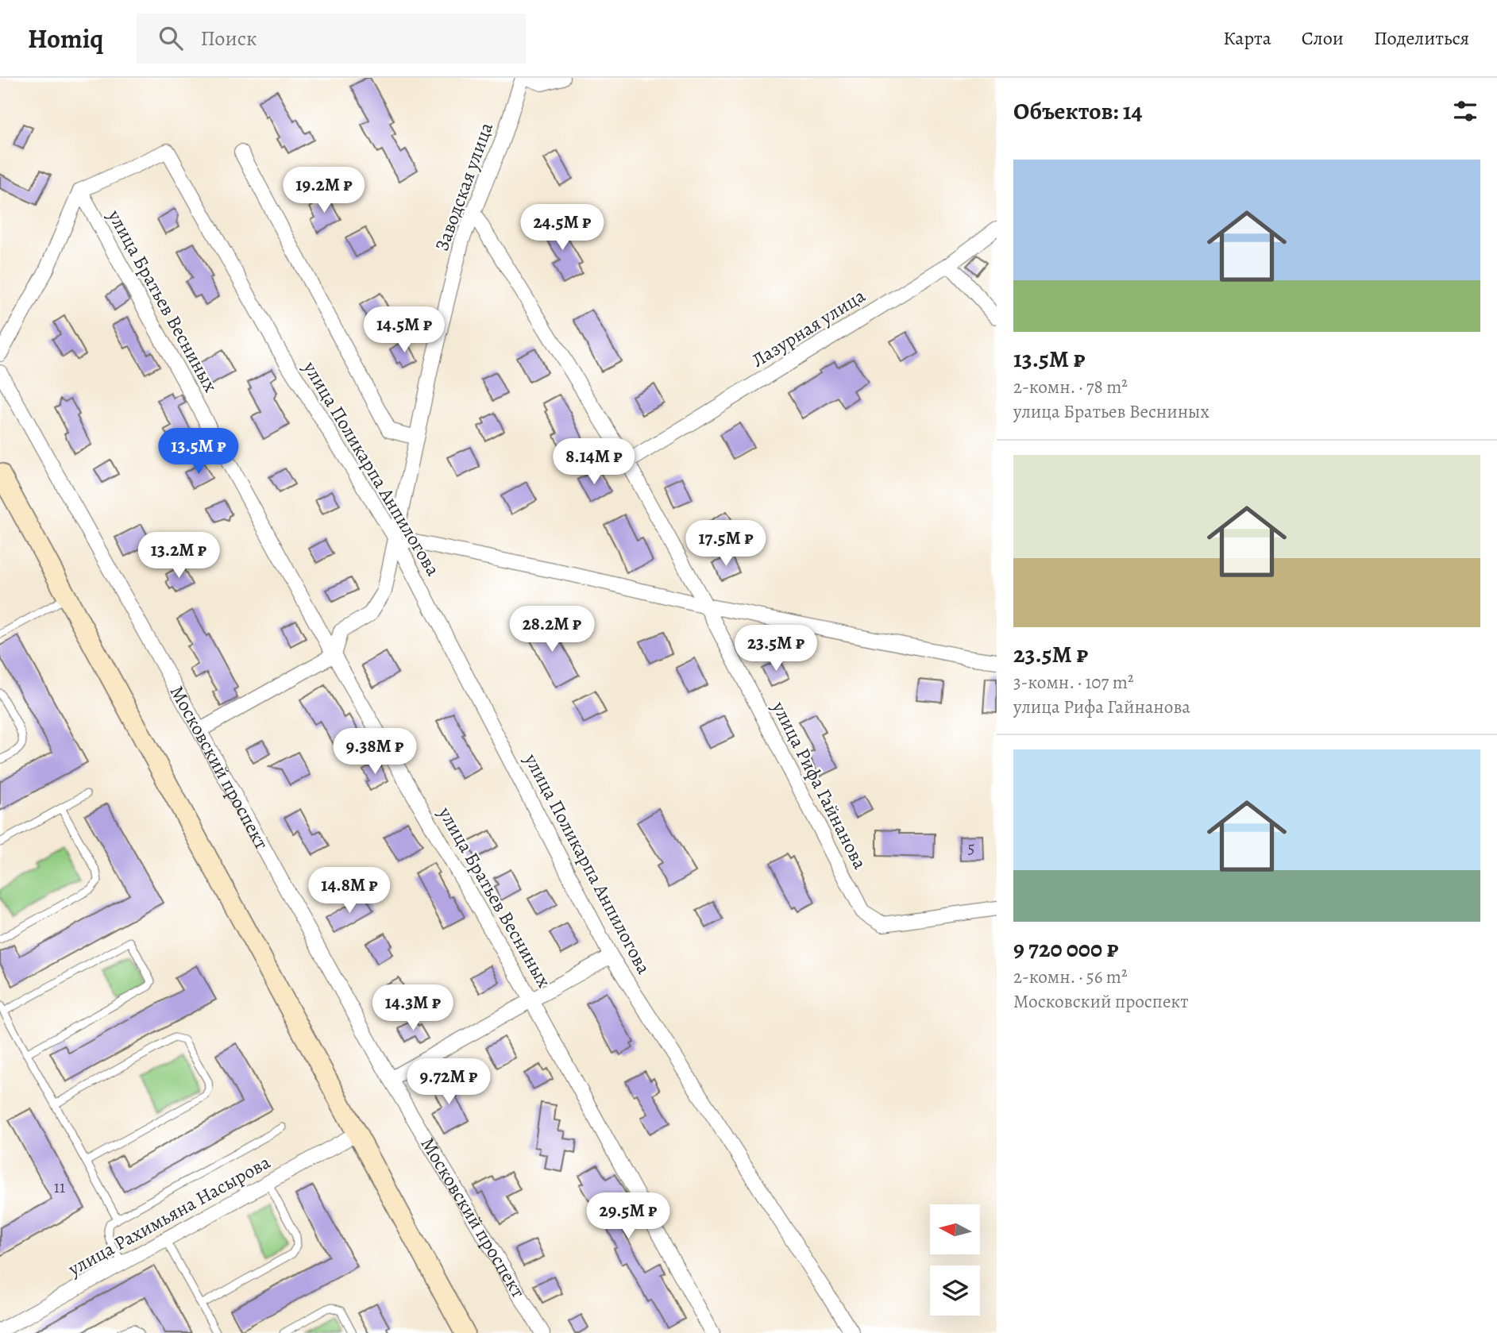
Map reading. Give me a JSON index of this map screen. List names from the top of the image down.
{
  "streets": {
    "street": [
      "Заводская улица",
      "улица Братьев Весниных",
      "Лазурная улица",
      "улица Поликарпа Анпилогова",
      "Московский проспект",
      "улица Рифа Гайнанова",
      "улица Рахимьяна Насырова"
    ]
  },
  "crossings": [
    ["Заводская улица", "улица Братьев Весниных"],
    ["Заводская улица", "улица Поликарпа Анпилогова"],
    ["Заводская улица", "улица Рифа Гайнанова"],
    ["улица Братьев Весниных", "улица Поликарпа Анпилогова"],
    ["Лазурная улица", "улица Рифа Гайнанова"]
  ],
  "house_numbers": ["5", "11"],
  "north": "left",
  "page": {
    "header": "Homiq",
    "search": "Поиск",
    "nav": ["Карта", "Слои", "Поделиться"],
    "heading": "Объектов: 14",
    "list": [
      {
        "name": "13.5M ₽",
        "note": "2-комн. · 78 m² · улица Братьев Весниных"
      },
      {
        "name": "23.5M ₽",
        "note": "3-комн. · 107 m² · улица Рифа Гайнанова"
      },
      {
        "name": "9 720 000 ₽",
        "note": "2-комн. · 56 m² · Московский проспект"
      }
    ],
    "price": [
      "19.2M ₽",
      "24.5M ₽",
      "14.5M ₽",
      "13.5M ₽",
      "8.14M ₽",
      "17.5M ₽",
      "13.2M ₽",
      "28.2M ₽",
      "23.5M ₽",
      "9.38M ₽",
      "14.8M ₽",
      "14.3M ₽",
      "9.72M ₽",
      "29.5M ₽"
    ]
  }
}
